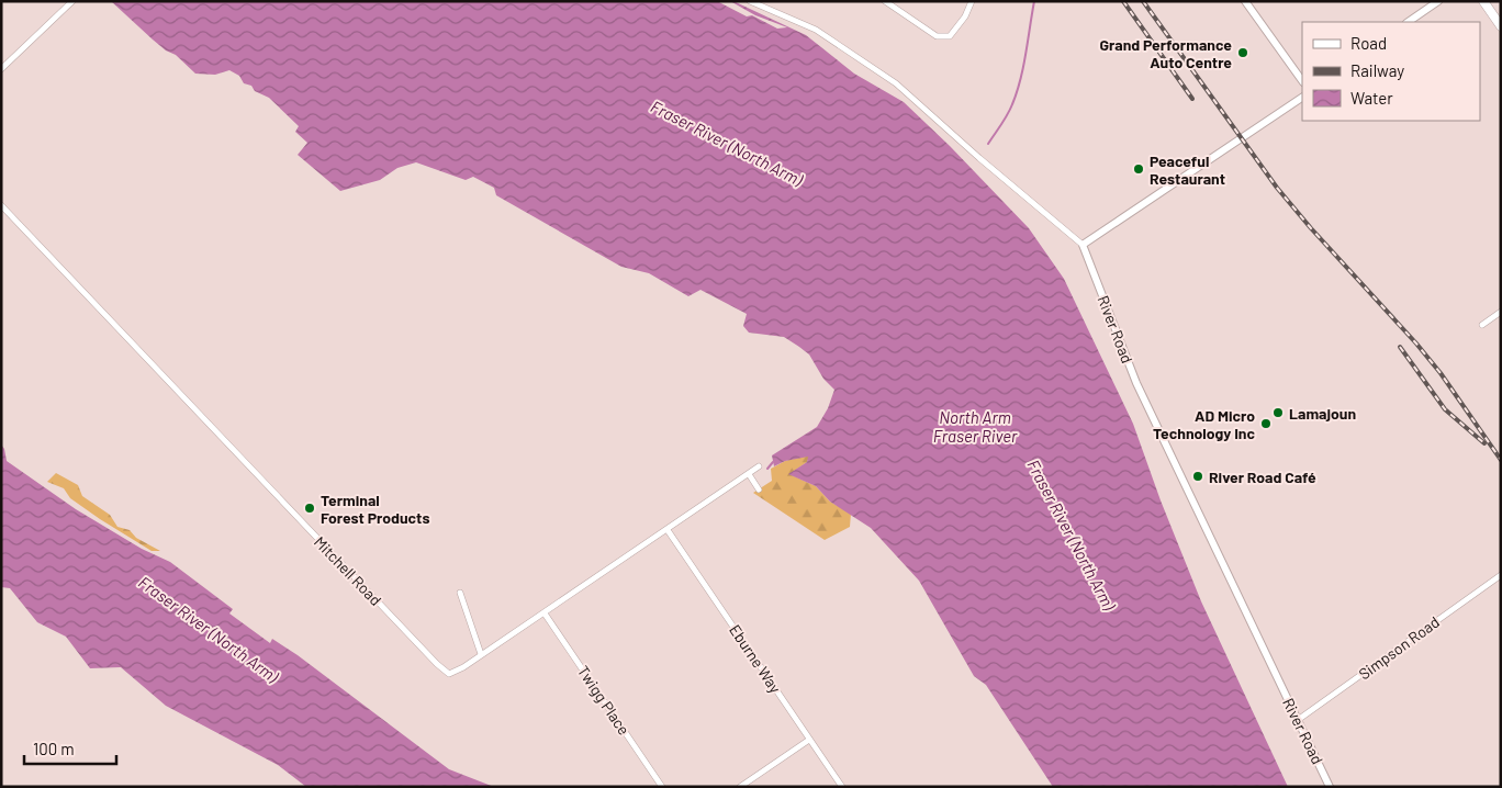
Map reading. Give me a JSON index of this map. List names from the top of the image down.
{
  "streets": {
    "street": [
      "River Road",
      "Mitchell Road",
      "Simpson Road",
      "Eburne Way",
      "Twigg Place"
    ]
  },
  "crossings": [
    ["River Road", "Simpson Road"],
    ["Mitchell Road", "Eburne Way"],
    ["Mitchell Road", "Twigg Place"]
  ],
  "water": ["Fraser River (North Arm)", "North Arm Fraser River"],
  "places": [
    "Grand Performance Auto Centre",
    "Peaceful Restaurant",
    "Lamajoun",
    "AD Micro Technology Inc",
    "River Road Café",
    "Terminal Forest Products"
  ],
  "legend": ["Road", "Railway", "Water"],
  "scale_bar": "100 m"
}
